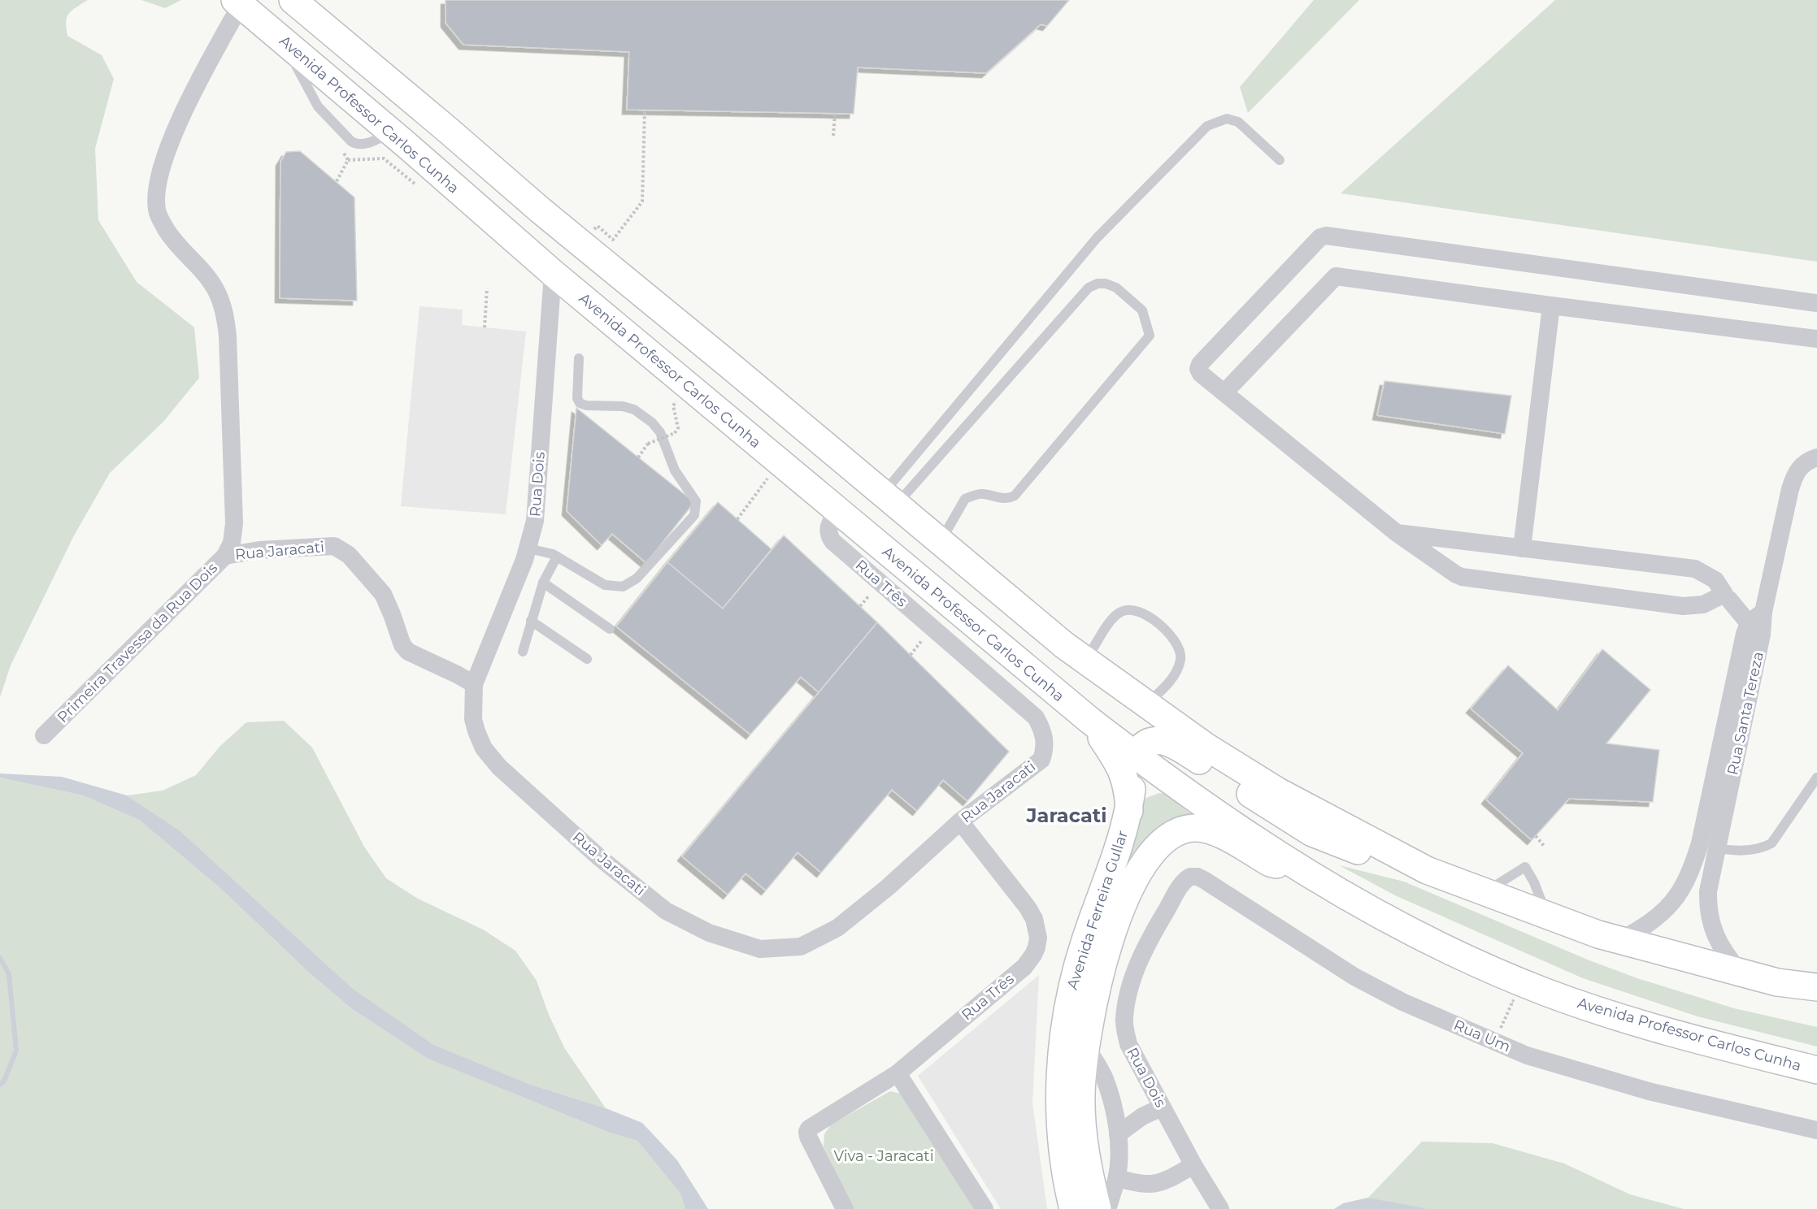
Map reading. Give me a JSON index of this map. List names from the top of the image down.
{
  "streets": {
    "main road": ["Avenida Professor Carlos Cunha", "Avenida Ferreira Gullar"],
    "street": [
      "Rua Dois",
      "Rua Jaracati",
      "Rua Três",
      "Primeira Travessa da Rua Dois",
      "Rua Santa Tereza",
      "Rua Um"
    ]
  },
  "crossings": [
    ["Avenida Professor Carlos Cunha", "Rua Dois"],
    ["Avenida Professor Carlos Cunha", "Rua Três"],
    ["Avenida Professor Carlos Cunha", "Primeira Travessa da Rua Dois"],
    ["Avenida Professor Carlos Cunha", "Avenida Ferreira Gullar"],
    ["Rua Dois", "Rua Jaracati"],
    ["Rua Dois", "Rua Um"],
    ["Rua Jaracati", "Rua Três"],
    ["Rua Jaracati", "Primeira Travessa da Rua Dois"]
  ],
  "districts": ["Jaracati"],
  "parks": ["Viva - Jaracati"]
}
